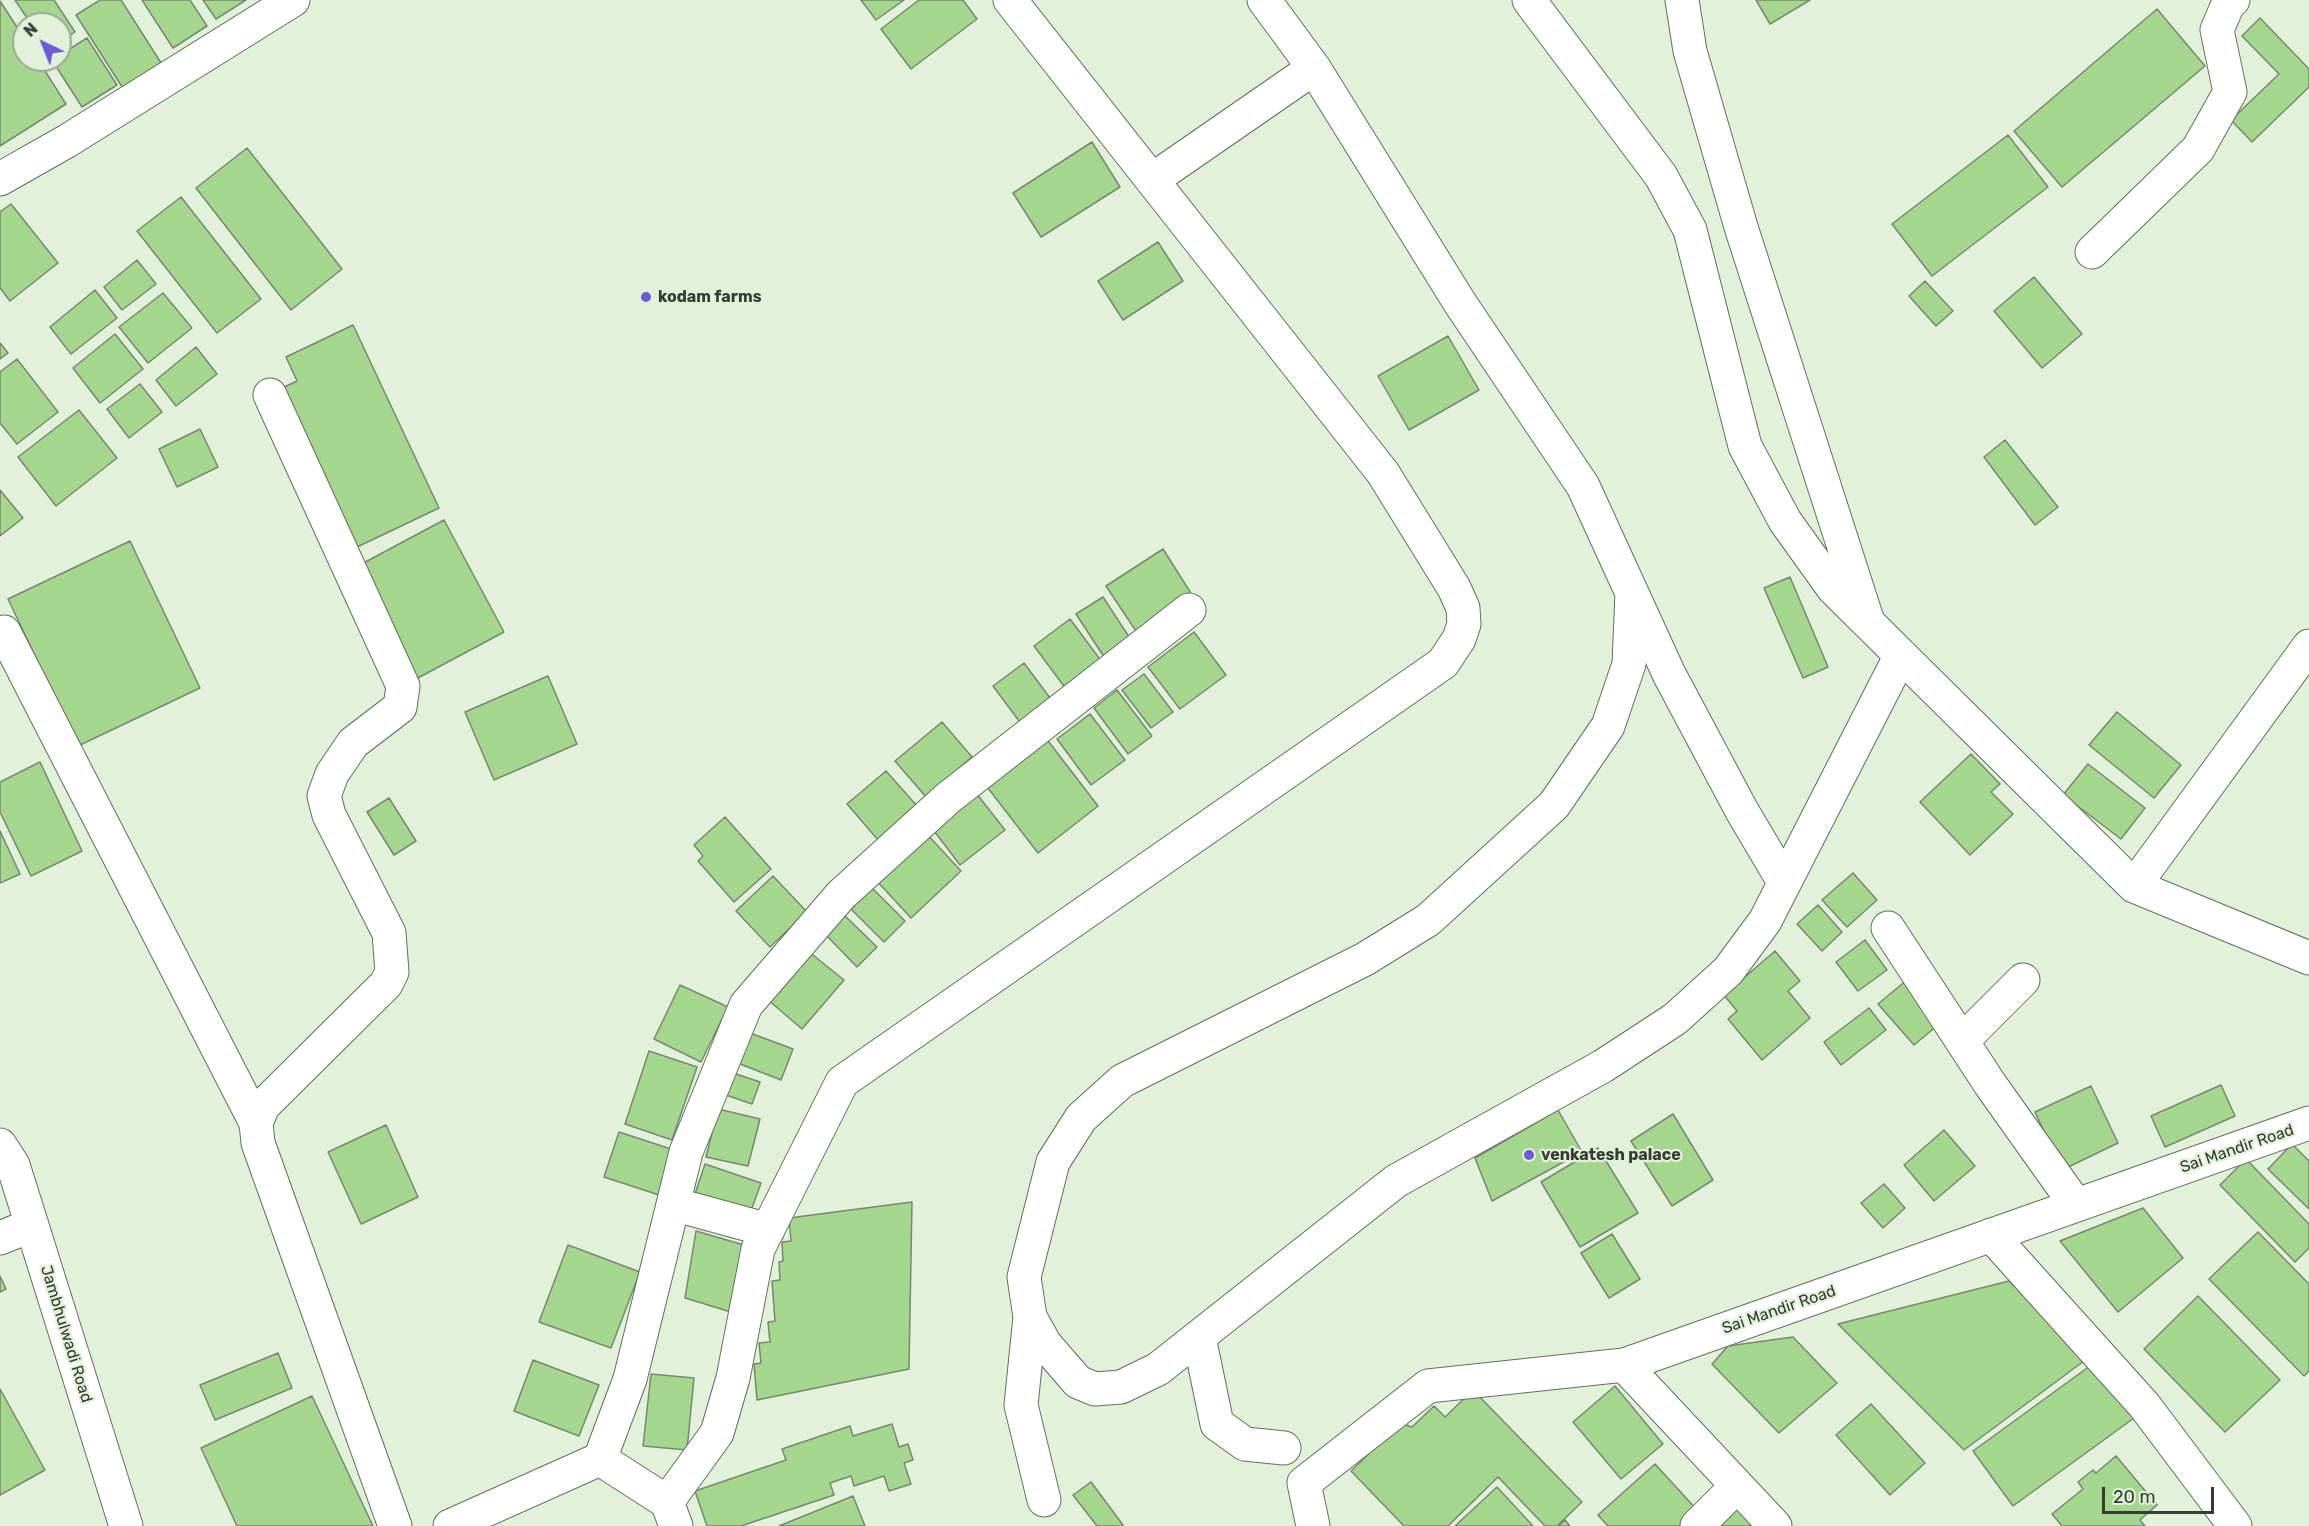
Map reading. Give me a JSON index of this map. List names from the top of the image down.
{
  "streets": {
    "street": ["Sai Mandir Road", "Jambhulwadi Road"]
  },
  "places": ["kodam farms", "venkatesh palace"],
  "scale_bar": "20 m",
  "north": "top left"
}
